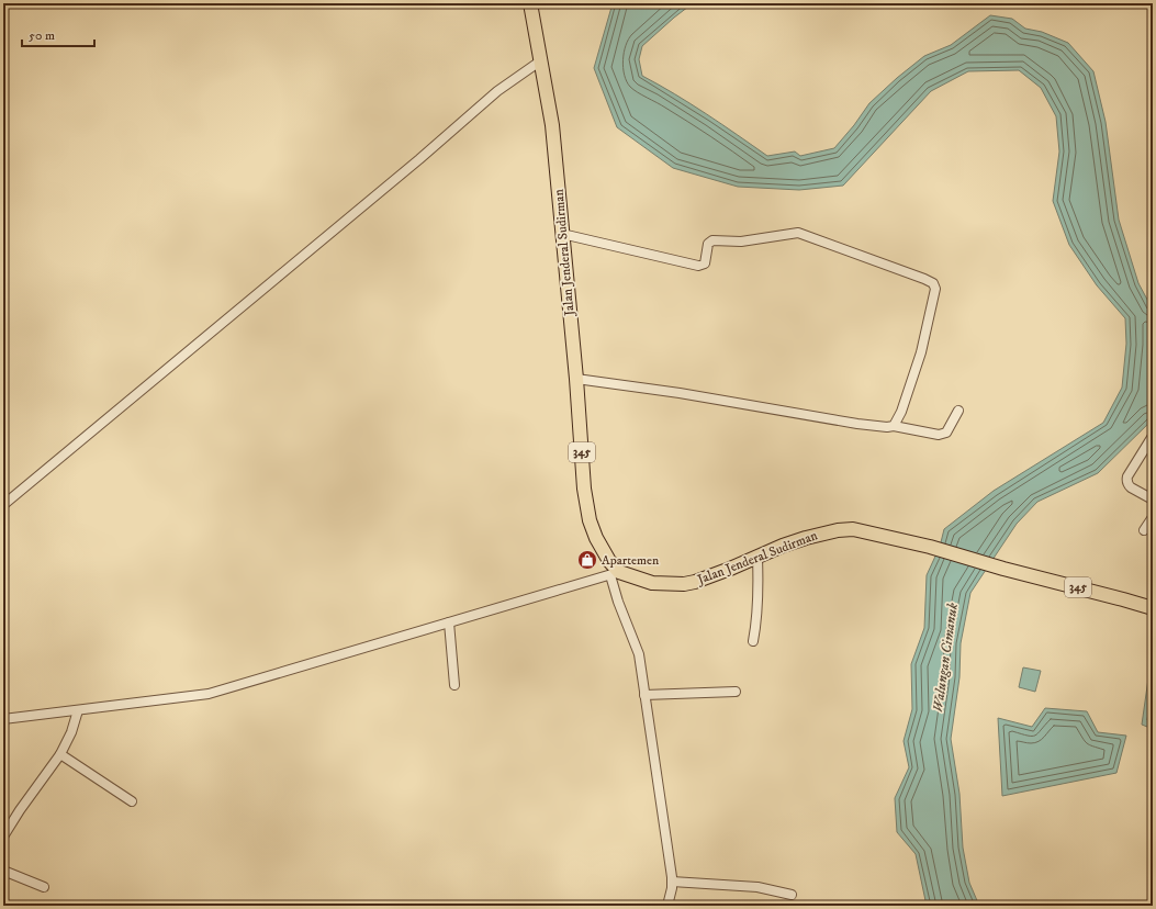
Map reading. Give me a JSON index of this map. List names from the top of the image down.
{
  "streets": {
    "main road": ["Jalan Jenderal Sudirman", "345"]
  },
  "water": ["Walungan Cimanuk"],
  "places": {
    "shop": ["Apartemen"]
  },
  "scale_bar": "50 m"
}
